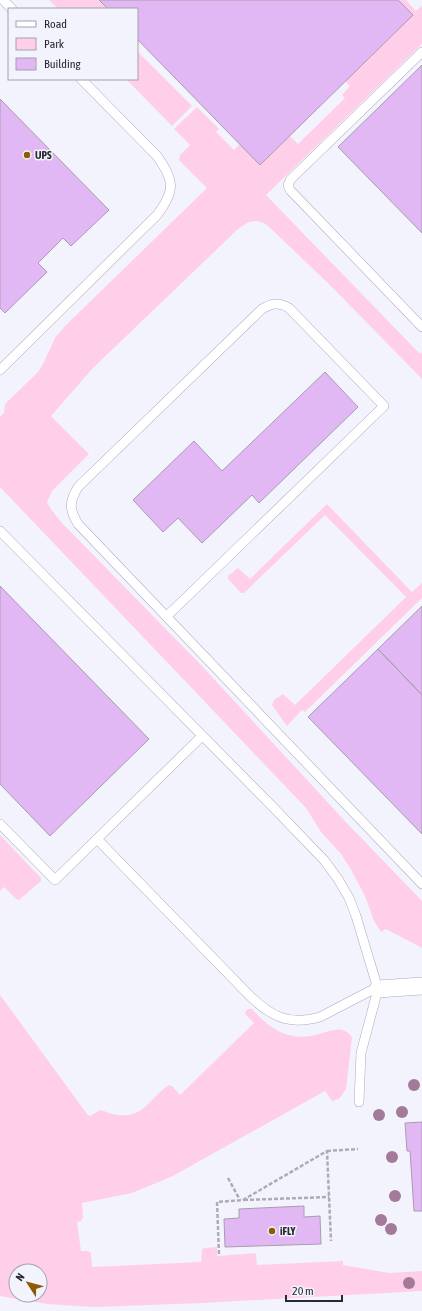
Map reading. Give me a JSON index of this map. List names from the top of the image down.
{
  "places": ["UPS", "iFLY"],
  "legend": ["Road", "Park", "Building"],
  "scale_bar": "20 m",
  "north": "top left"
}
